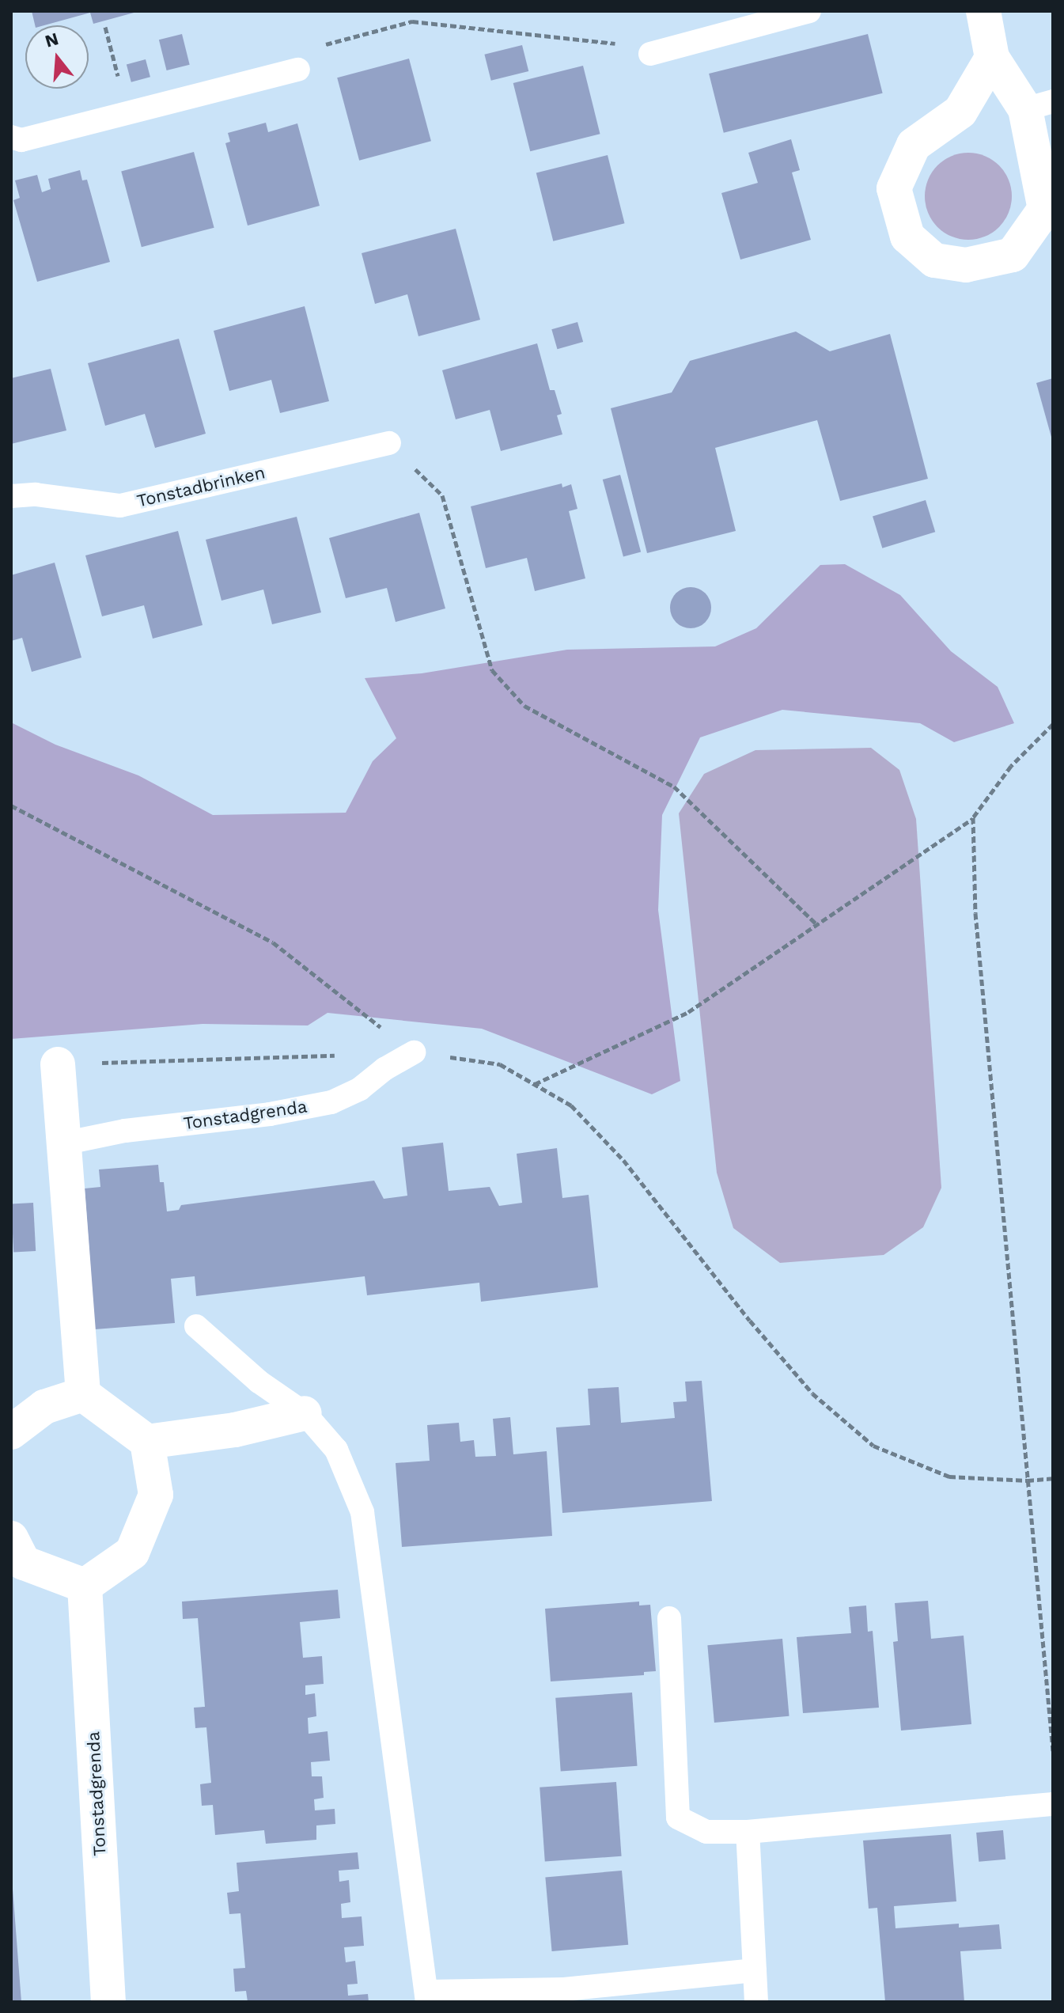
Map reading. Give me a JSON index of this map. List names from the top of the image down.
{
  "streets": {
    "street": ["Tonstadgrenda"],
    "lane": ["Tonstadbrinken"]
  },
  "north": "top"
}
